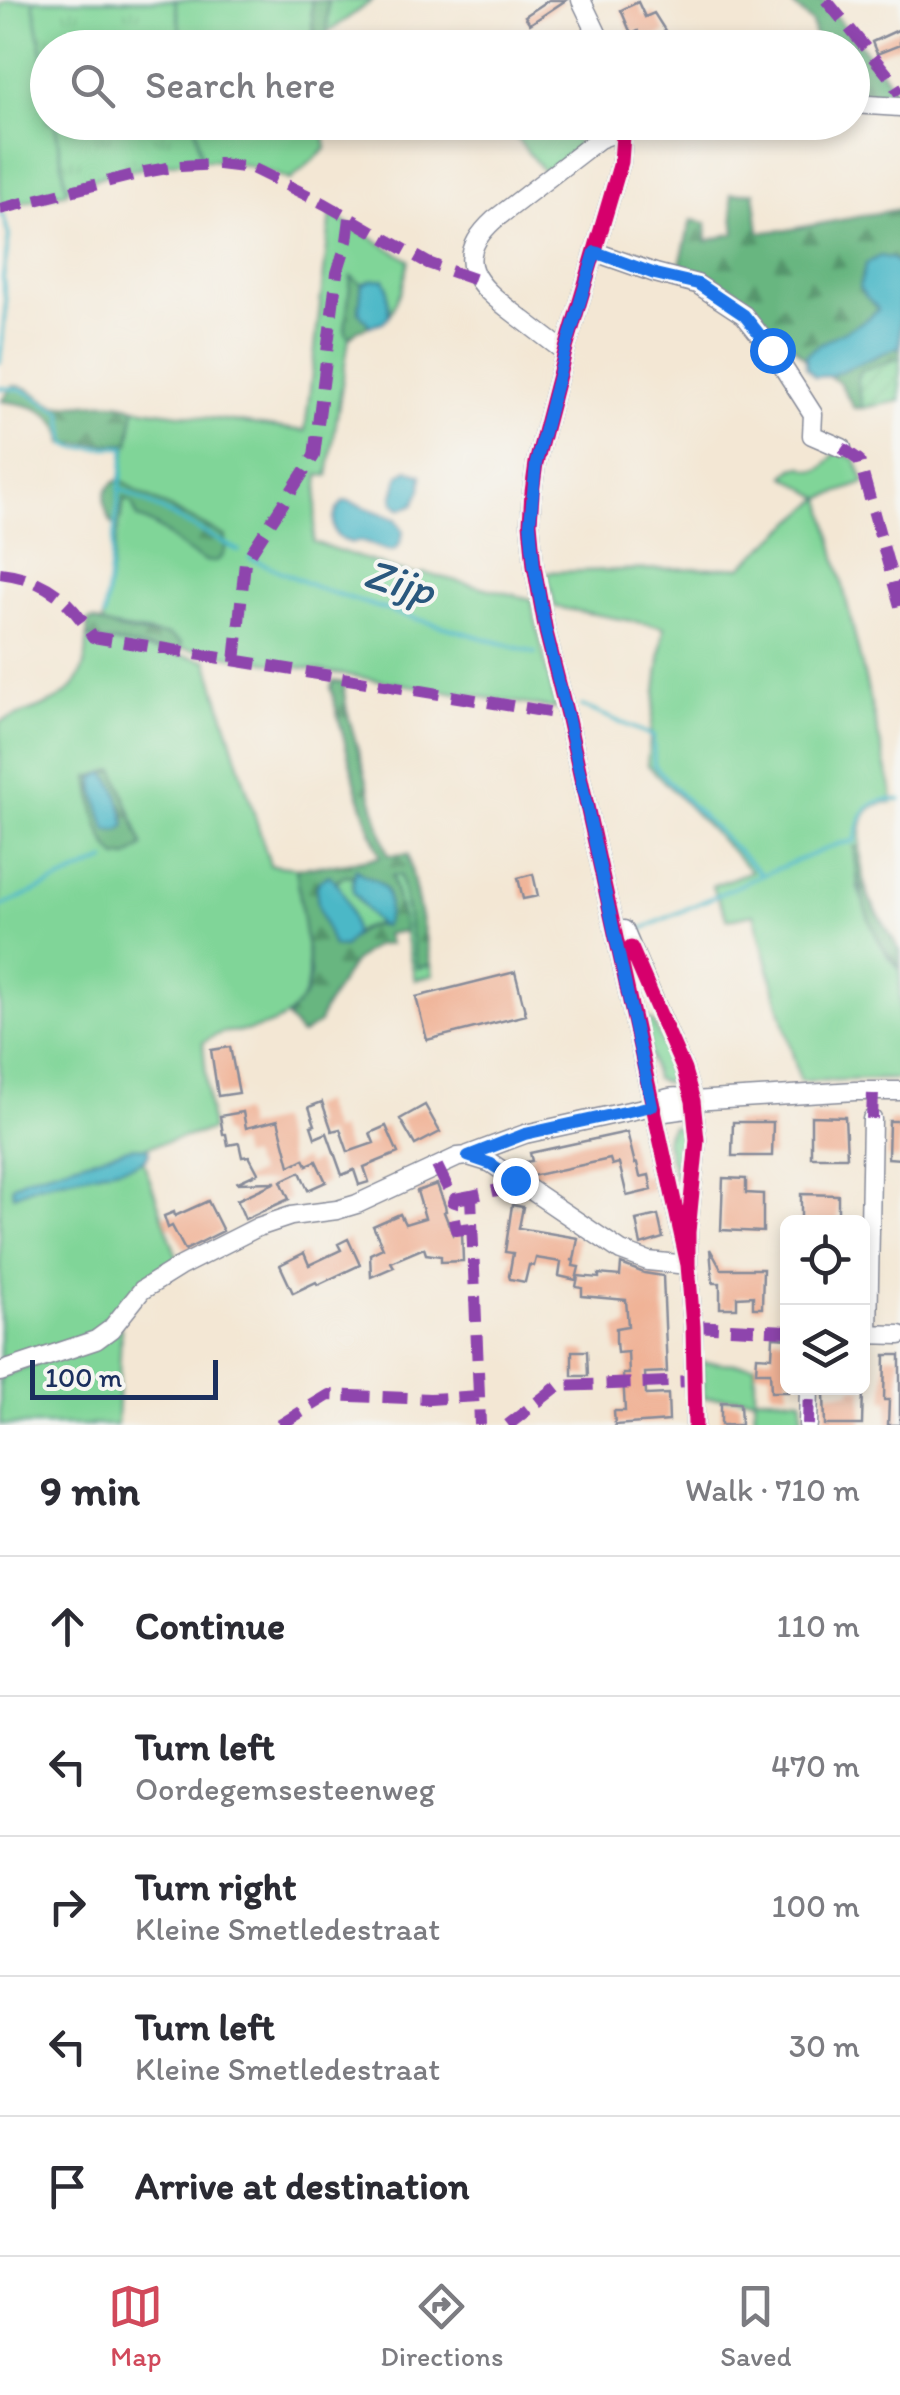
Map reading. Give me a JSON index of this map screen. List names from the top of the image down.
{
  "water": ["Zijp"],
  "scale_bar": "100 m",
  "page": {
    "search": "Search here",
    "scale": "100 m",
    "heading": ["9 min", "Walk · 710 m"],
    "list": [
      ["Continue", "110 m"],
      ["Turn left", "Oordegemsesteenweg", "470 m"],
      ["Turn right", "Kleine Smetledestraat", "100 m"],
      ["Turn left", "Kleine Smetledestraat", "30 m"],
      "Arrive at destination"
    ],
    "nav": ["Map", "Directions", "Saved"]
  }
}
